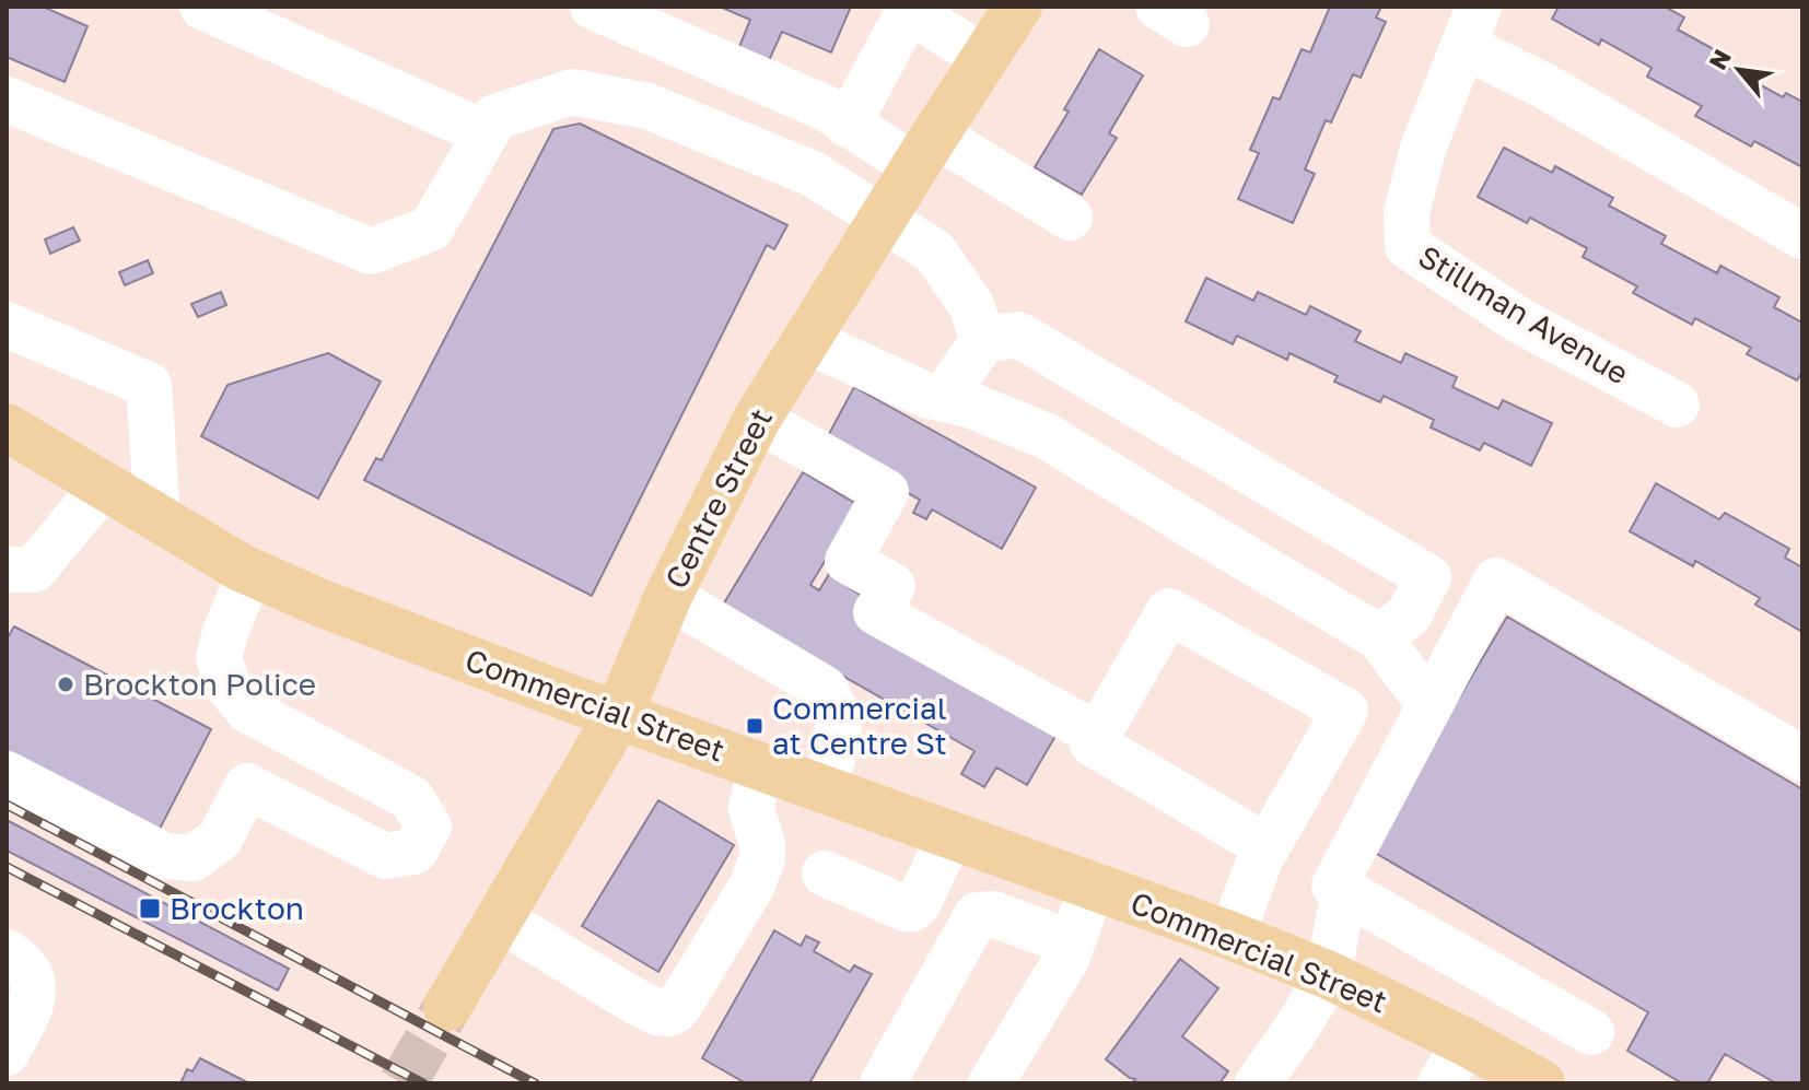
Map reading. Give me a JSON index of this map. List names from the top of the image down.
{
  "streets": {
    "main road": ["Centre Street", "Commercial Street"],
    "street": ["Stillman Avenue"]
  },
  "crossings": [
    ["Centre Street", "Commercial Street"]
  ],
  "places": {
    "other": ["Brockton Police"],
    "transit": ["Commercial at Centre St", "Brockton"]
  },
  "north": "top left"
}
